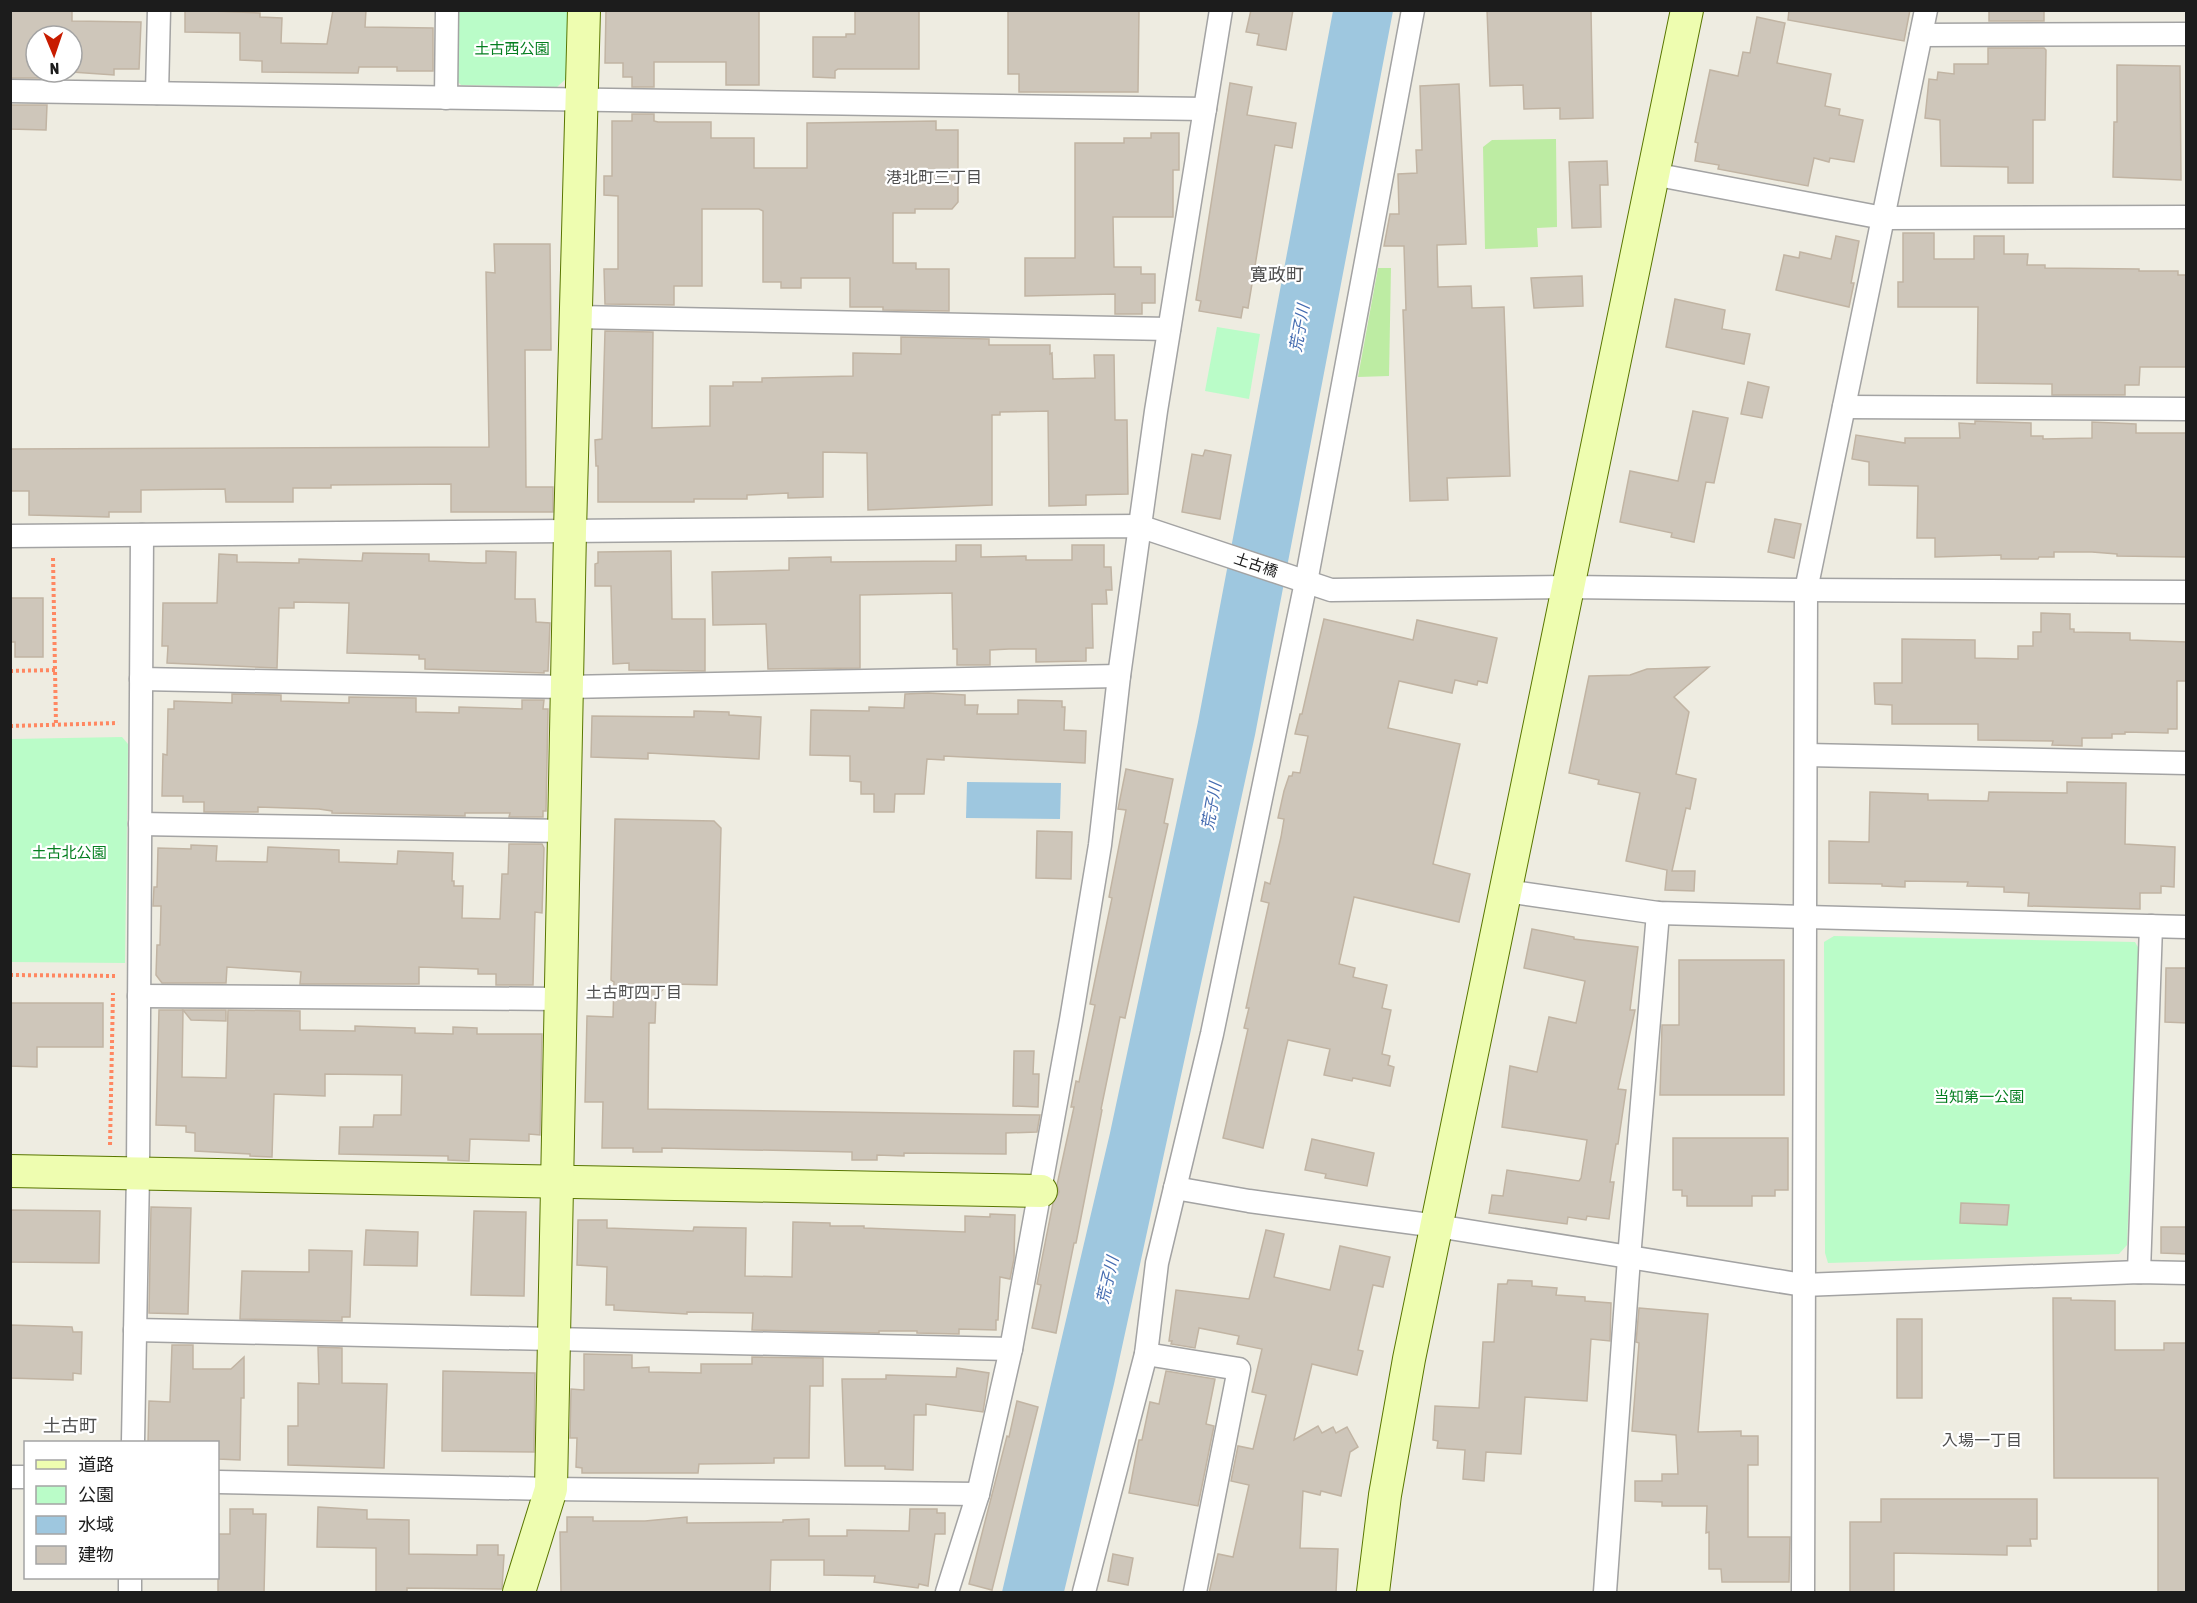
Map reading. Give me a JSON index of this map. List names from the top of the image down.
{
  "streets": {
    "street": ["土古橋"]
  },
  "districts": [
    "港北町三丁目",
    "寛政町",
    "土古町四丁目",
    "土古町",
    "入場一丁目"
  ],
  "water": ["荒子川"],
  "parks": ["土古西公園", "土古北公園", "当知第一公園"],
  "legend": [
    "道路",
    "公園",
    "水域",
    "建物"
  ],
  "north": "bottom"
}
